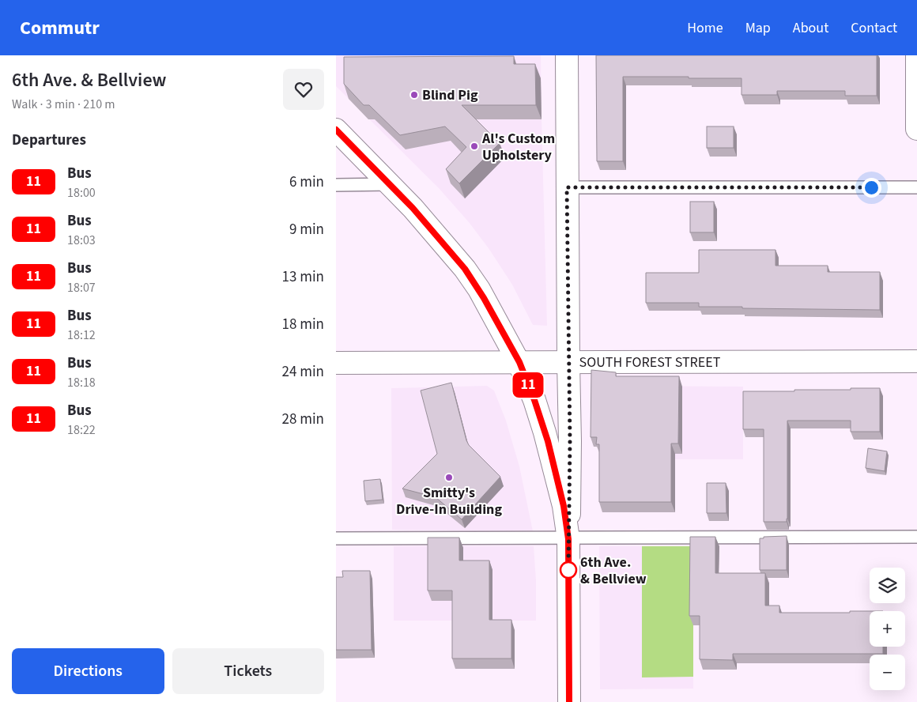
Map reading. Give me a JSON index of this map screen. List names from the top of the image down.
{
  "streets": {
    "street": ["SOUTH FOREST STREET"]
  },
  "places": [
    "Blind Pig",
    "Al's Custom Upholstery",
    "Smitty's Drive-In Building",
    "6th Ave. & Bellview"
  ],
  "lines": ["bus line 11"],
  "page": {
    "header": "Commutr",
    "nav": [
      "Home",
      "Map",
      "About",
      "Contact"
    ],
    "heading": [
      ["6th Ave. & Bellview", "Walk · 3 min · 210 m"],
      "Departures"
    ],
    "on_map": "11",
    "list": [
      {
        "mark": "11",
        "name": "Bus",
        "note": "18:00",
        "value": "6 min"
      },
      {
        "mark": "11",
        "name": "Bus",
        "note": "18:03",
        "value": "9 min"
      },
      {
        "mark": "11",
        "name": "Bus",
        "note": "18:07",
        "value": "13 min"
      },
      {
        "mark": "11",
        "name": "Bus",
        "note": "18:12",
        "value": "18 min"
      },
      {
        "mark": "11",
        "name": "Bus",
        "note": "18:18",
        "value": "24 min"
      },
      {
        "mark": "11",
        "name": "Bus",
        "note": "18:22",
        "value": "28 min"
      }
    ],
    "map_buttons": ["+", "−"],
    "buttons": ["Directions", "Tickets"]
  }
}
